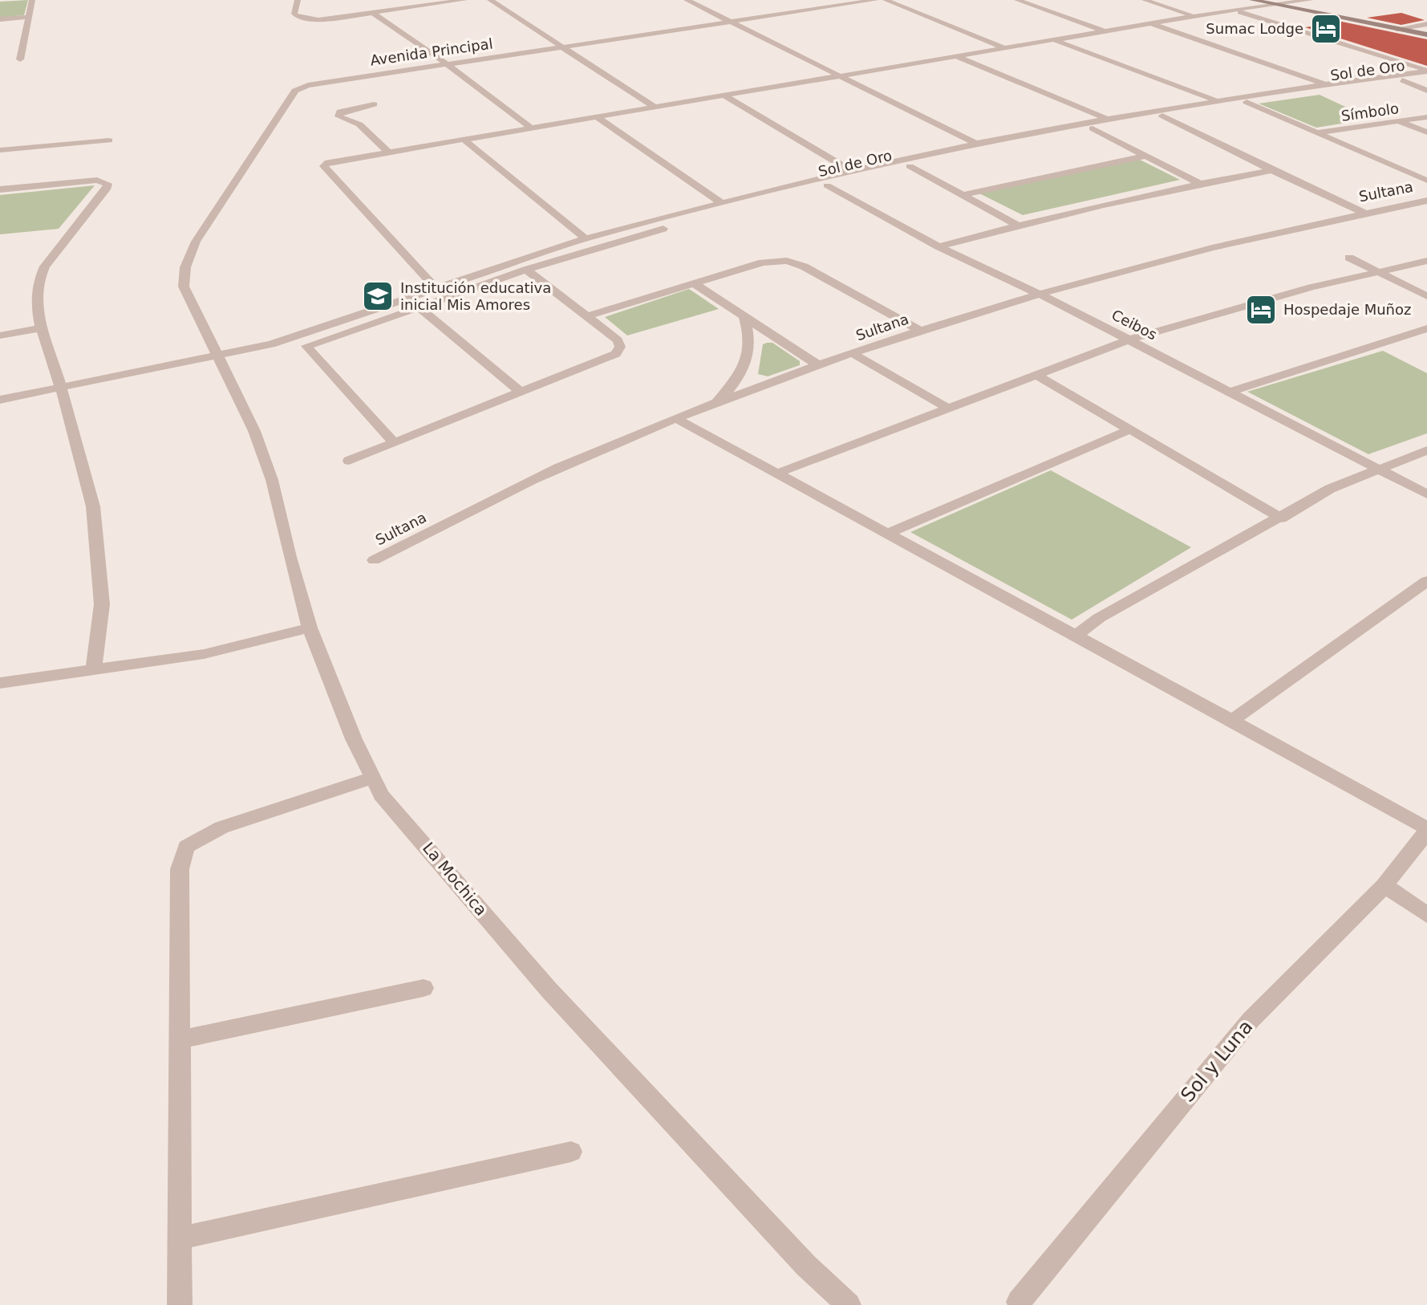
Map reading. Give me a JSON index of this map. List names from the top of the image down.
{
  "streets": {
    "street": [
      "Avenida Principal",
      "Sol de Oro",
      "Símbolo",
      "Sultana",
      "Ceibos",
      "La Mochica",
      "Sol y Luna"
    ]
  },
  "crossings": [
    ["Avenida Principal", "La Mochica"],
    ["Sol de Oro", "Ceibos"],
    ["Sultana", "Ceibos"]
  ],
  "places": {
    "hotel": ["Sumac Lodge", "Hospedaje Muñoz"],
    "school or university": ["Institución educativa inicial Mis Amores"]
  }
}
